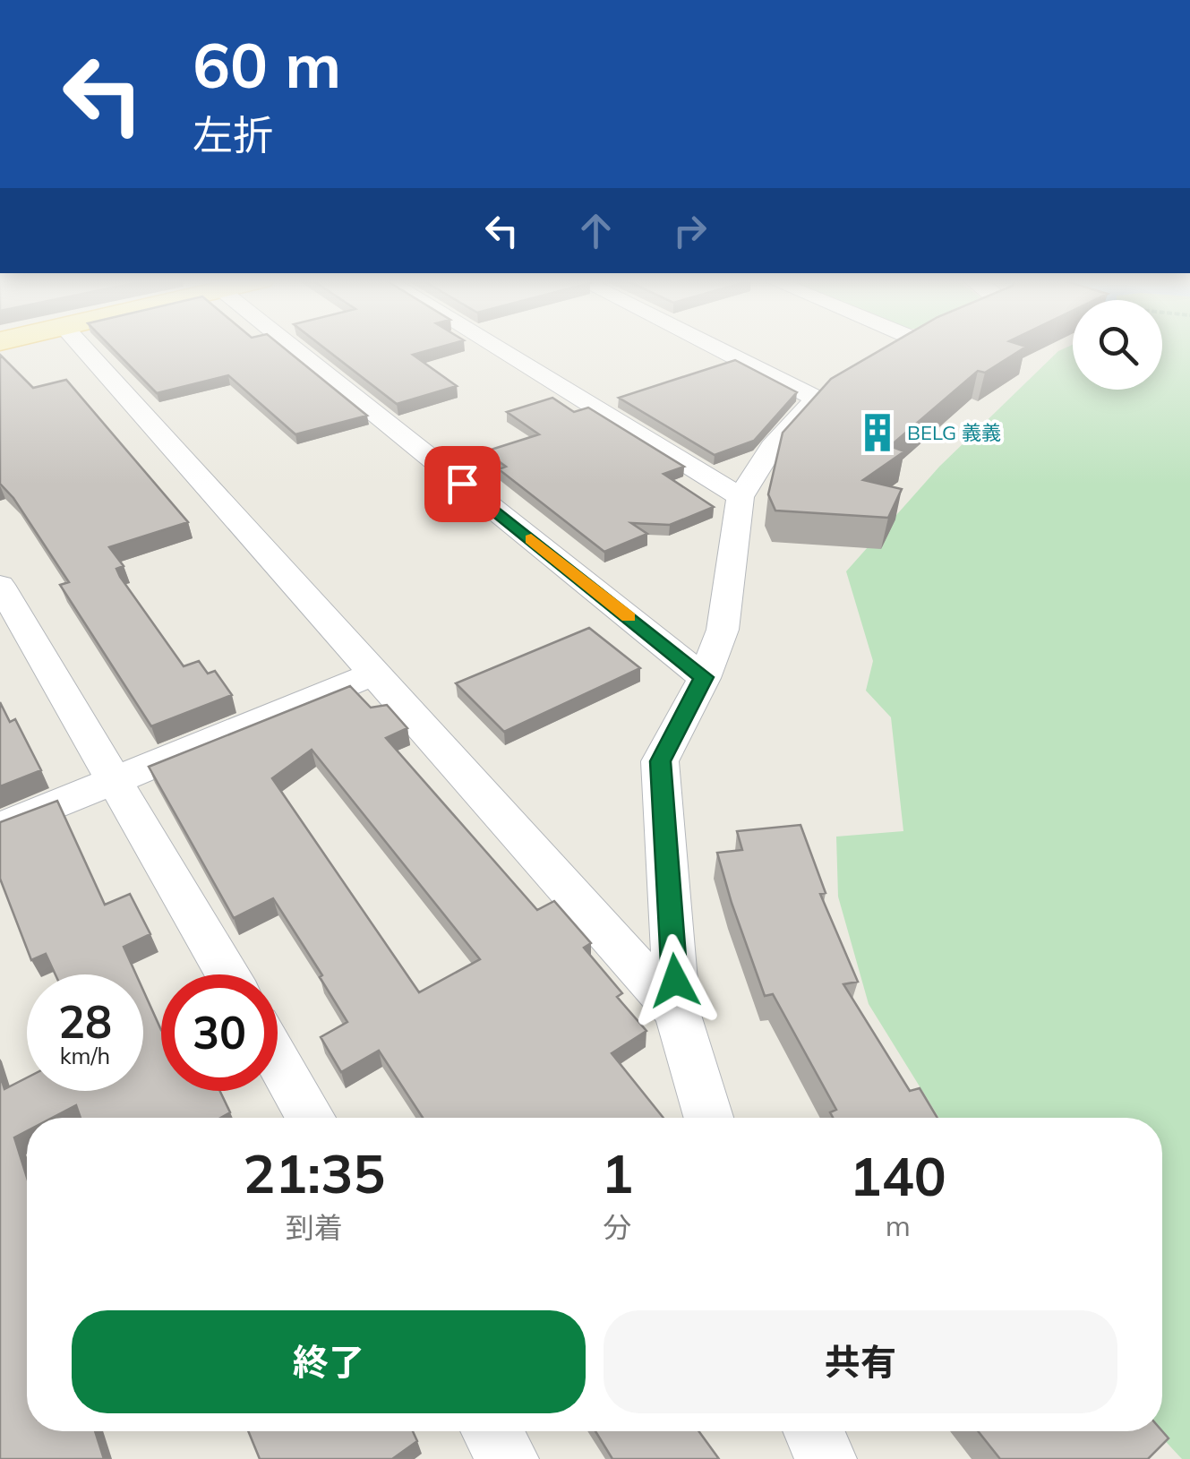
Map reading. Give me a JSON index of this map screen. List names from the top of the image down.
{
  "places": {
    "building": ["BELG 義義"]
  },
  "page": {
    "turn": ["60 m", "左折"],
    "speed": "28 km/h",
    "limit": "30",
    "eta": [
      "21:35",
      "到着",
      "1",
      "分",
      "140",
      "m"
    ],
    "buttons": ["終了", "共有"]
  }
}
